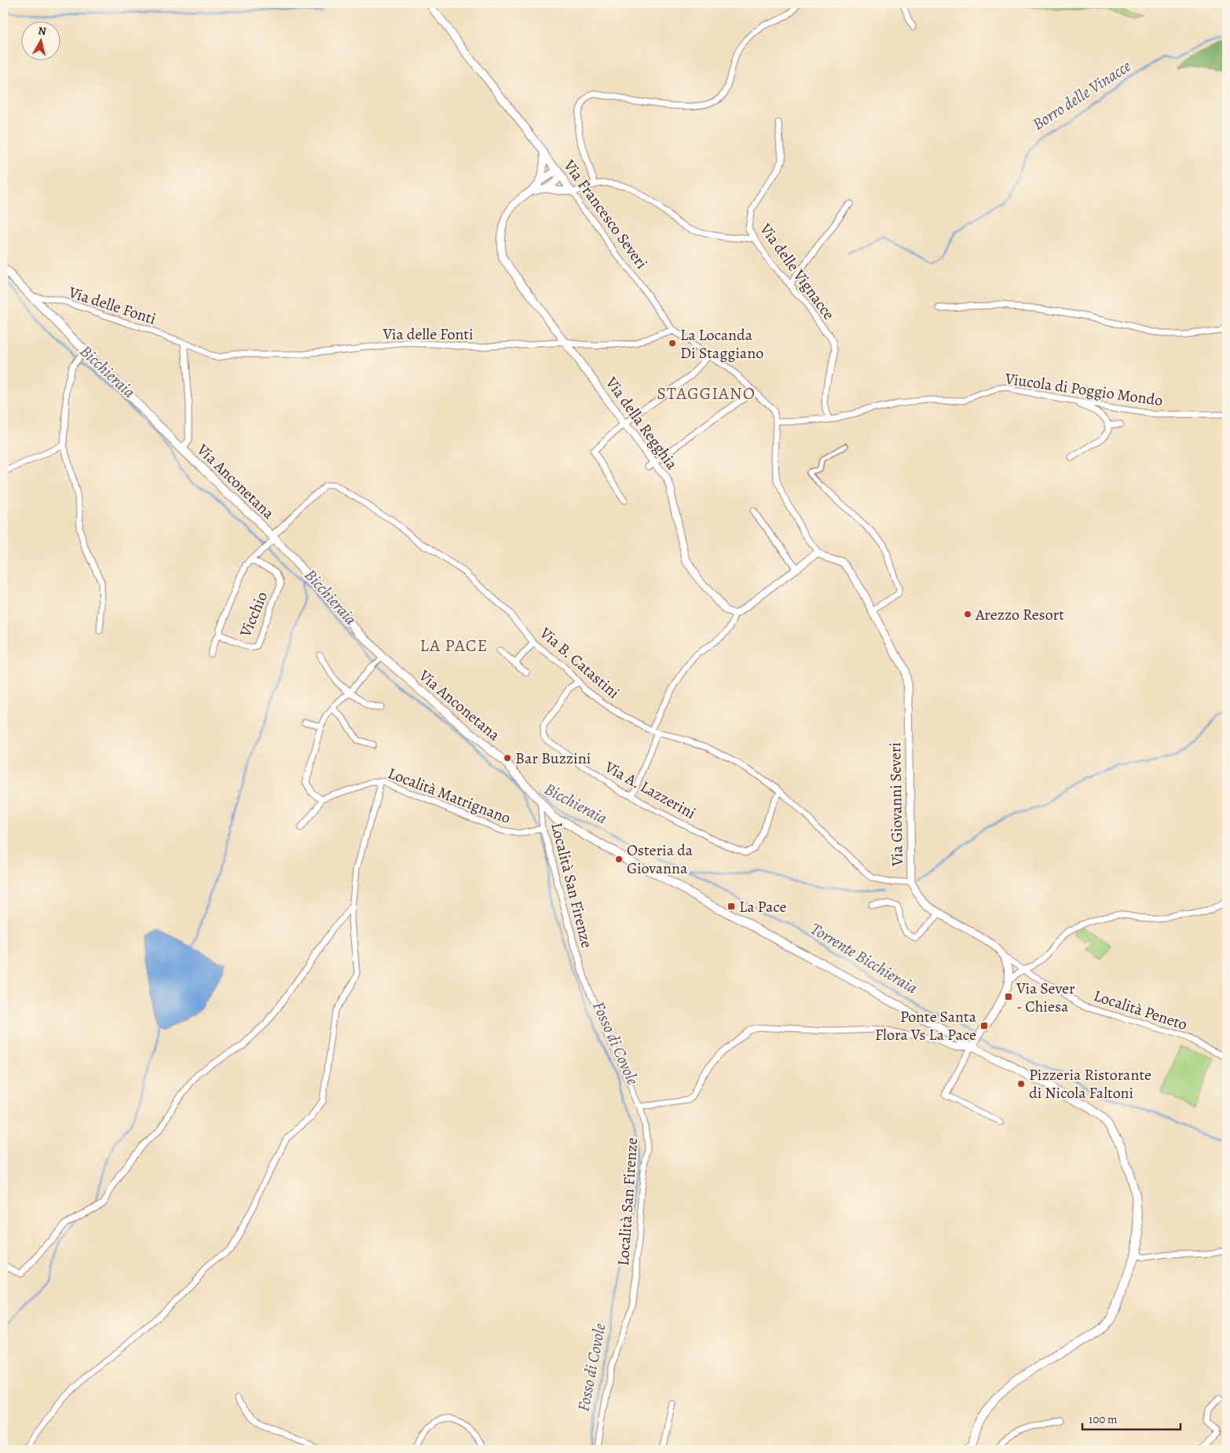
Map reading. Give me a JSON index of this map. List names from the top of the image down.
{
  "streets": {
    "main road": ["Via Anconetana"],
    "street": [
      "Via Francesco Severi",
      "Via delle Vignacce",
      "Via delle Fonti",
      "Viucola di Poggio Mondo",
      "Via della Regghia",
      "Vicchio",
      "Via B. Catastini",
      "Via A. Lazzerini",
      "Località Matrignano",
      "Via Giovanni Severi",
      "Località San Firenze",
      "Località Peneto"
    ]
  },
  "crossings": [
    ["Via Francesco Severi", "Via delle Fonti"],
    ["Via Francesco Severi", "Viucola di Poggio Mondo"],
    ["Via Francesco Severi", "Via della Regghia"],
    ["Via delle Vignacce", "Viucola di Poggio Mondo"],
    ["Via delle Fonti", "Via della Regghia"],
    ["Via delle Fonti", "Via Anconetana"],
    ["Via Anconetana", "Vicchio"],
    ["Via Anconetana", "Via B. Catastini"],
    ["Via Anconetana", "Località San Firenze"],
    ["Vicchio", "Via B. Catastini"],
    ["Via B. Catastini", "Via A. Lazzerini"],
    ["Via B. Catastini", "Via Giovanni Severi"],
    ["Località Matrignano", "Località San Firenze"],
    ["Via Giovanni Severi", "Località Peneto"]
  ],
  "districts": ["STAGGIANO", "LA PACE"],
  "water": [
    "Borro delle Vinacce",
    "Bicchieraia",
    "Torrente Bicchieraia",
    "Fosso di Covole"
  ],
  "places": {
    "other": [
      "La Locanda Di Staggiano",
      "Arezzo Resort",
      "Bar Buzzini",
      "Osteria da Giovanna",
      "Pizzeria Ristorante di Nicola Faltoni"
    ],
    "transit": ["La Pace", "Via Sever - Chiesa", "Ponte Santa Flora Vs La Pace"]
  },
  "scale_bar": "100 m",
  "north": "top"
}
